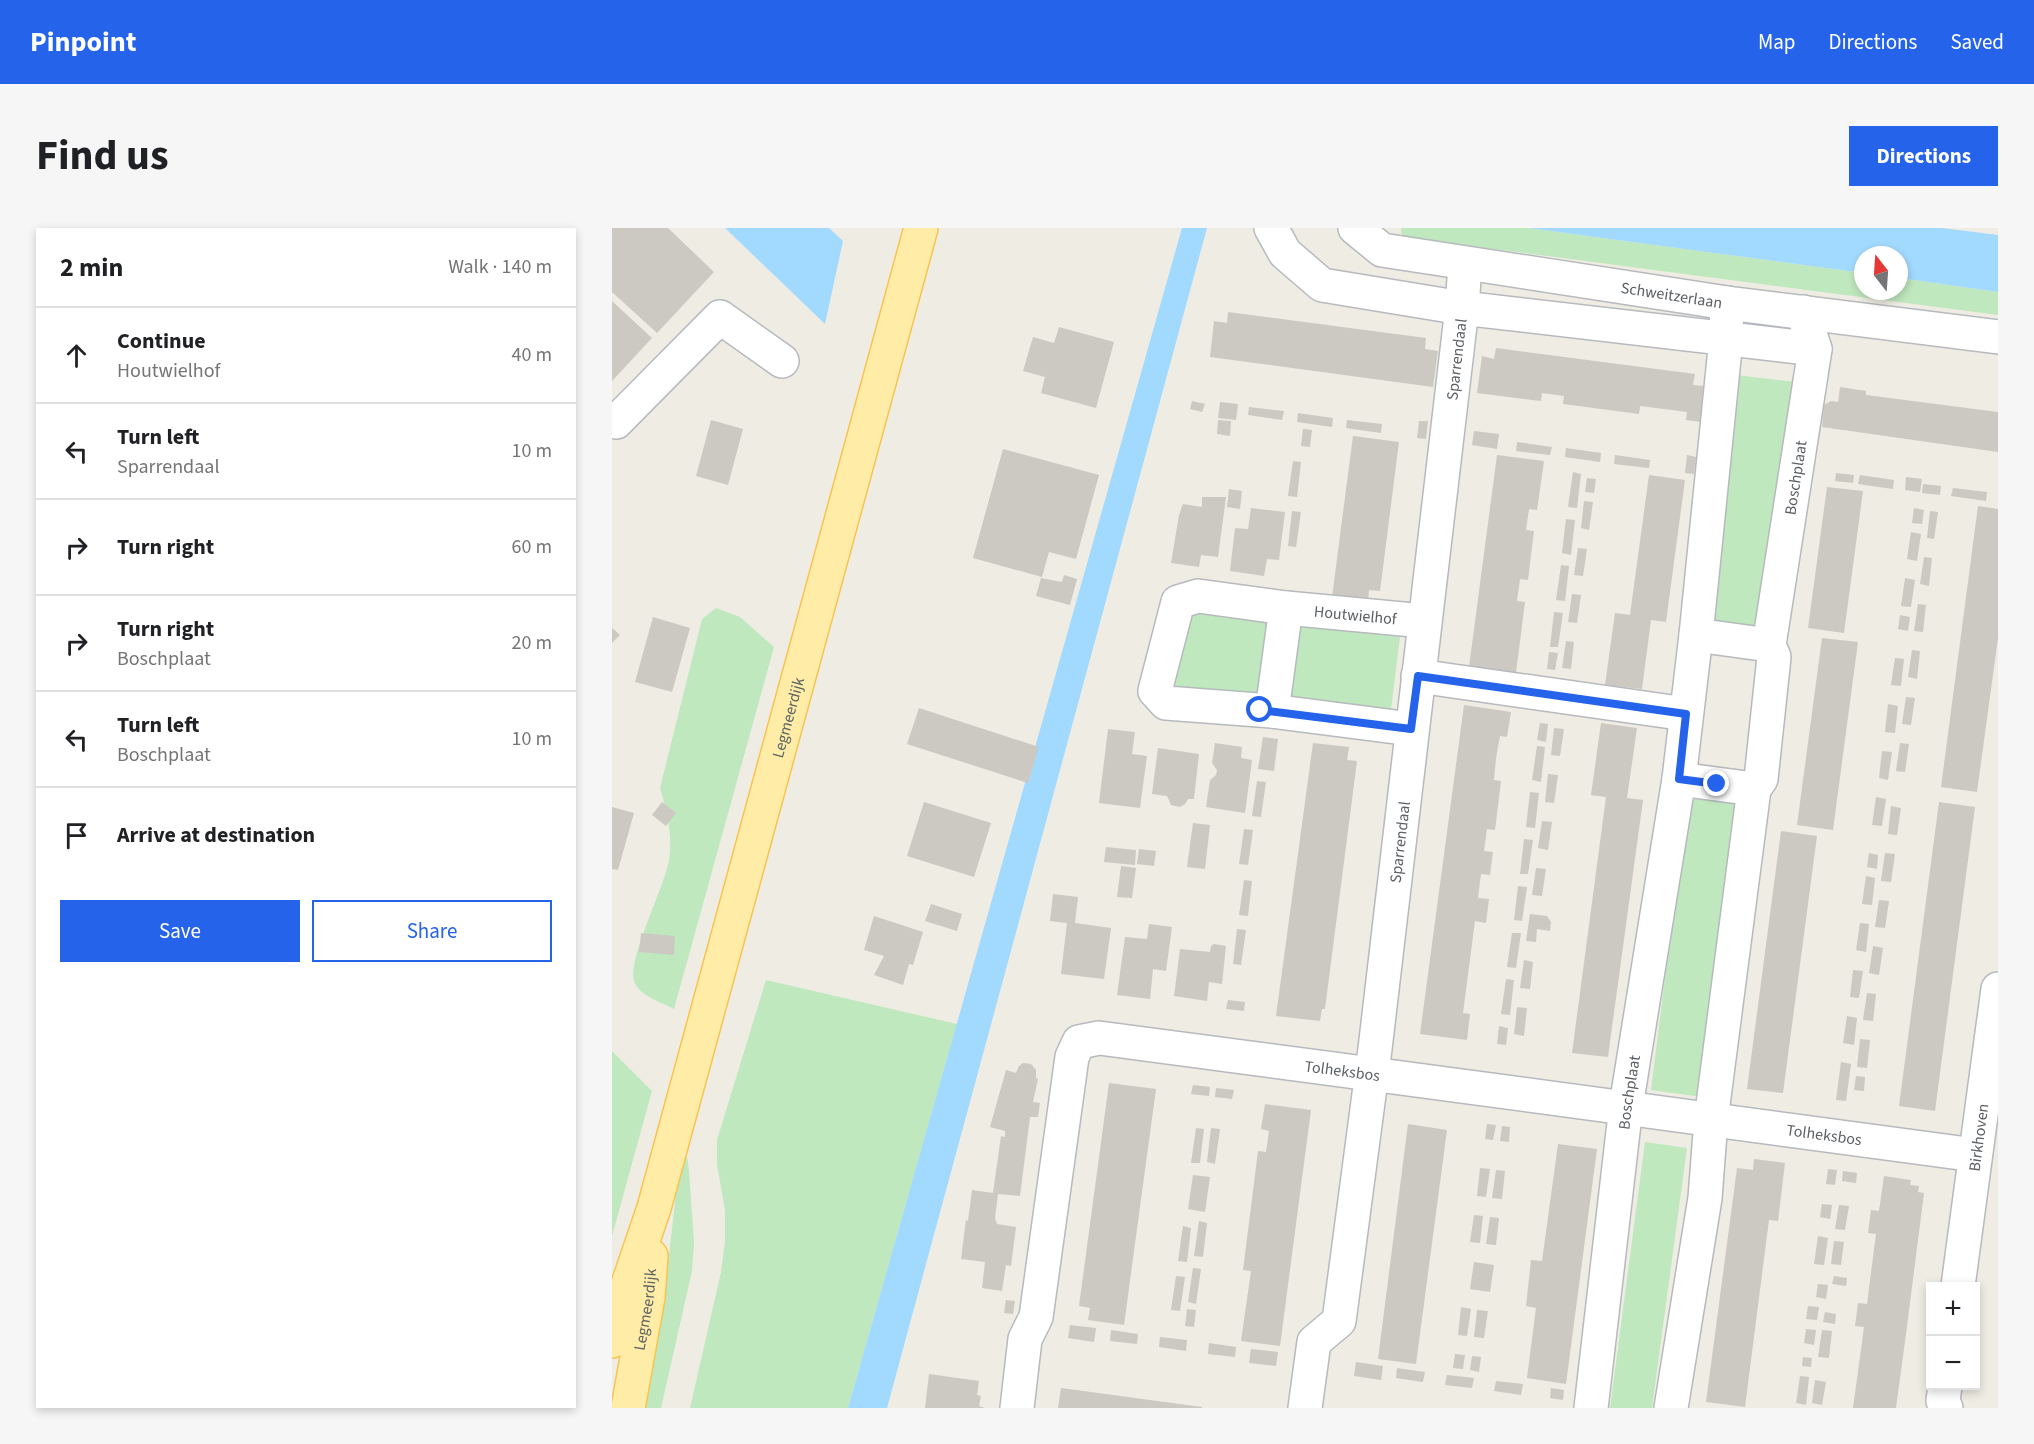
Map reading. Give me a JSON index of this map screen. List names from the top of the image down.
{
  "streets": {
    "main road": ["Legmeerdijk"],
    "street": [
      "Schweitzerlaan",
      "Sparrendaal",
      "Boschplaat",
      "Houtwielhof",
      "Tolheksbos",
      "Birkhoven"
    ]
  },
  "crossings": [
    ["Schweitzerlaan", "Sparrendaal"],
    ["Schweitzerlaan", "Boschplaat"],
    ["Sparrendaal", "Houtwielhof"],
    ["Sparrendaal", "Tolheksbos"],
    ["Boschplaat", "Tolheksbos"],
    ["Tolheksbos", "Birkhoven"]
  ],
  "north": "top",
  "page": {
    "header": "Pinpoint",
    "nav": ["Map", "Directions", "Saved"],
    "title": "Find us",
    "buttons": [
      "Directions",
      ["Save", "Share"]
    ],
    "heading": ["2 min", "Walk · 140 m"],
    "list": [
      ["Continue", "Houtwielhof", "40 m"],
      ["Turn left", "Sparrendaal", "10 m"],
      ["Turn right", "60 m"],
      ["Turn right", "Boschplaat", "20 m"],
      ["Turn left", "Boschplaat", "10 m"],
      "Arrive at destination"
    ],
    "map_buttons": ["+", "−"]
  }
}
